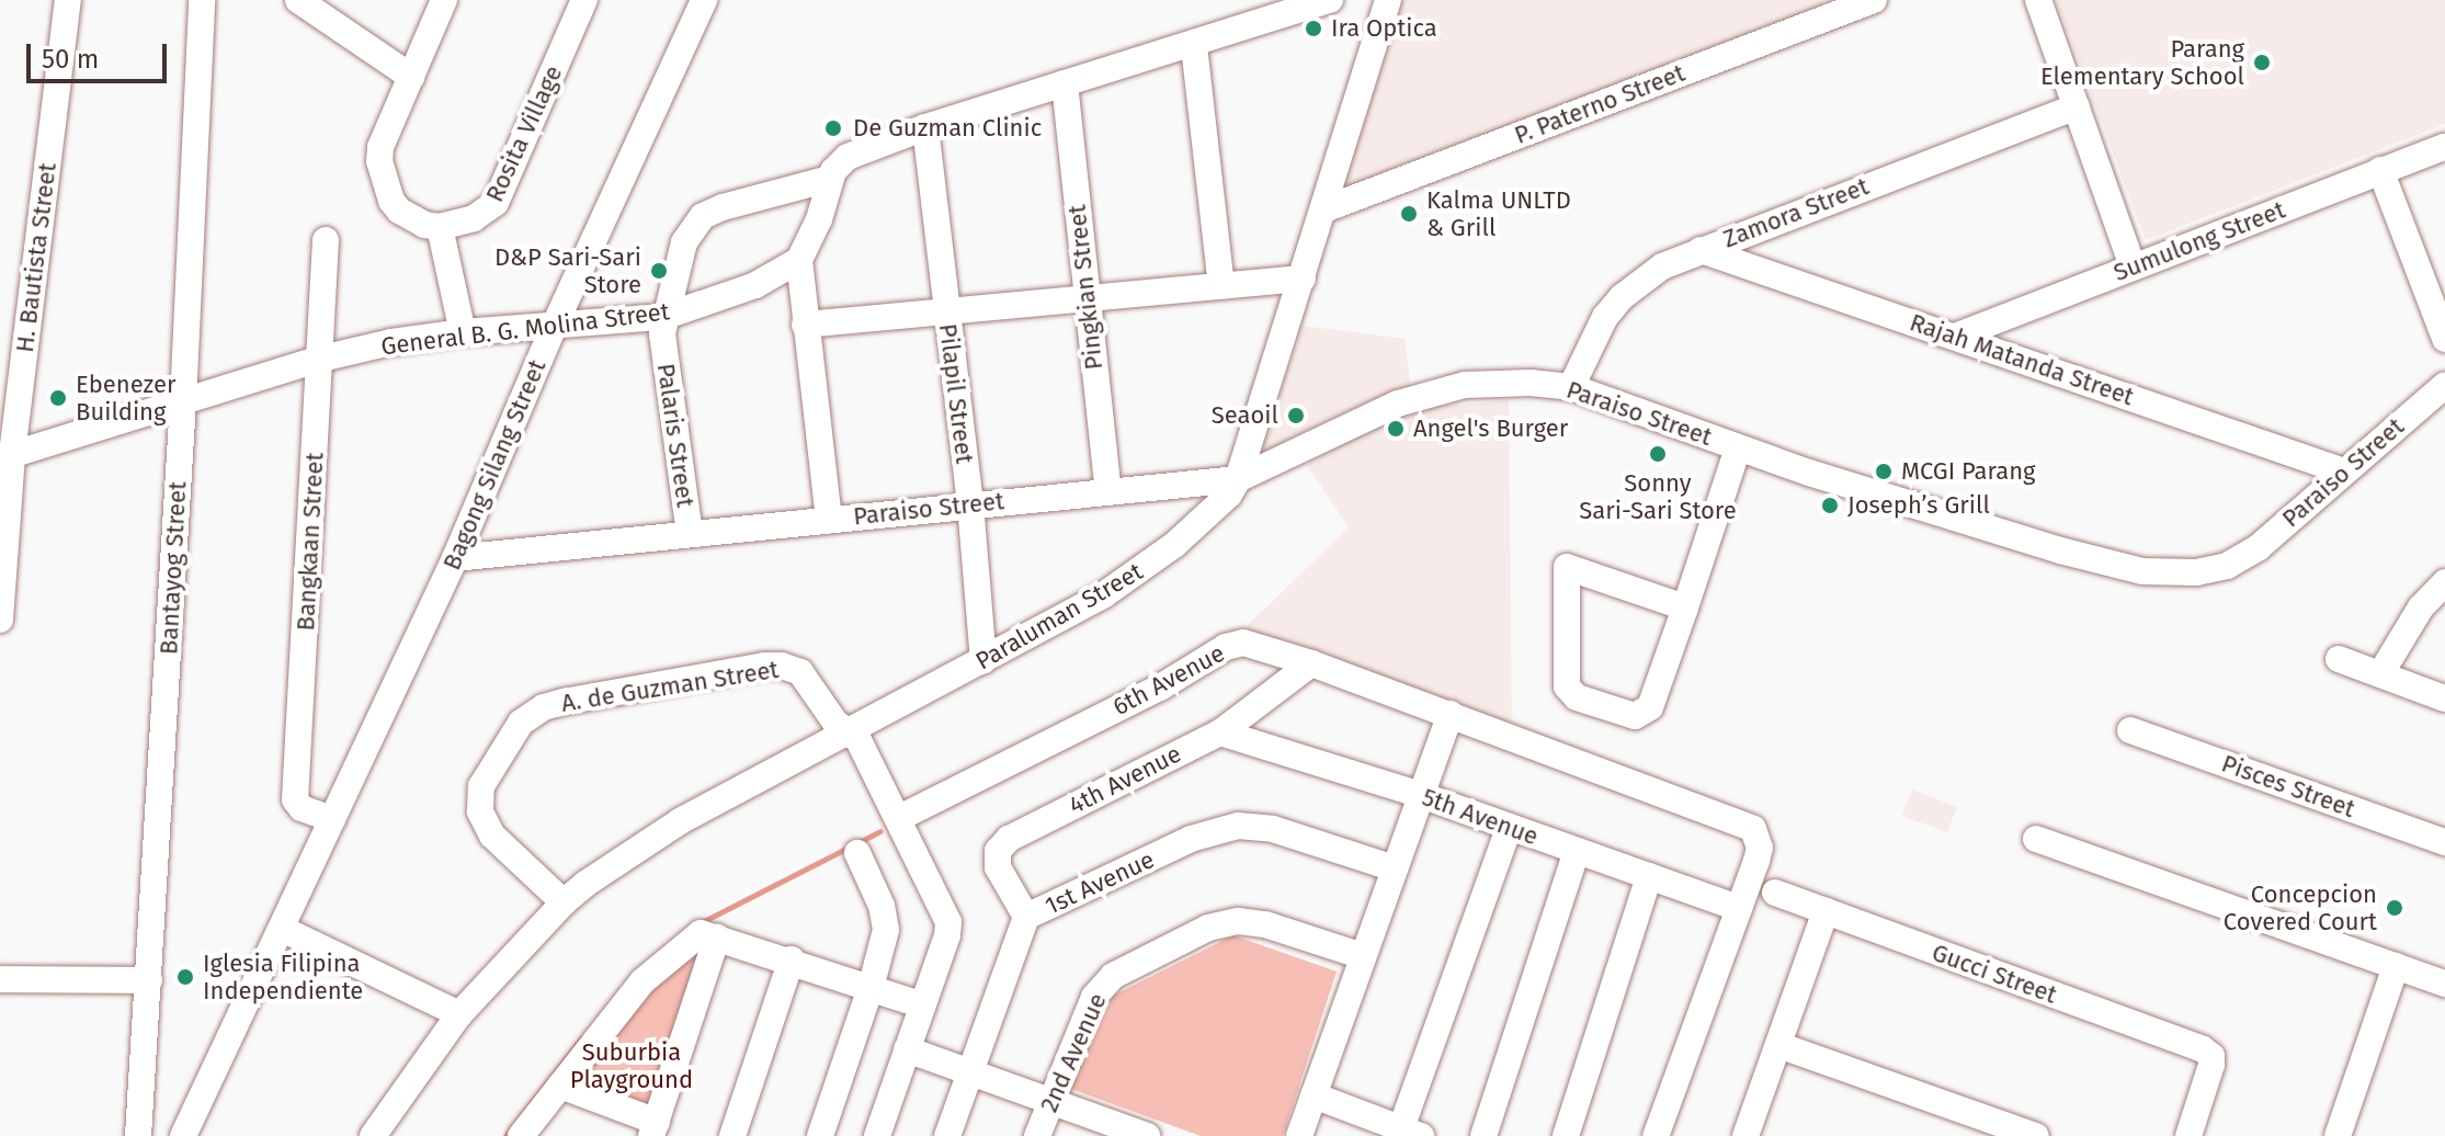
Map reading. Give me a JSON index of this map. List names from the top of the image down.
{
  "streets": {
    "street": [
      "P. Paterno Street",
      "Rosita Village",
      "Zamora Street",
      "Sumulong Street",
      "H. Bautista Street",
      "Pingkian Street",
      "General B. G. Molina Street",
      "Rajah Matanda Street",
      "Pilapil Street",
      "Paraiso Street",
      "Palaris Street",
      "Bagong Silang Street",
      "Bangkaan Street",
      "Bantayog Street",
      "Paraluman Street",
      "6th Avenue",
      "A. de Guzman Street",
      "4th Avenue",
      "Pisces Street",
      "5th Avenue",
      "1st Avenue",
      "Gucci Street",
      "2nd Avenue"
    ]
  },
  "crossings": [
    ["P. Paterno Street", "Paraluman Street"],
    ["Zamora Street", "Rajah Matanda Street"],
    ["Zamora Street", "Paraiso Street"],
    ["Sumulong Street", "Rajah Matanda Street"],
    ["H. Bautista Street", "General B. G. Molina Street"],
    ["Pingkian Street", "Paraiso Street"],
    ["General B. G. Molina Street", "Palaris Street"],
    ["General B. G. Molina Street", "Bagong Silang Street"],
    ["General B. G. Molina Street", "Bangkaan Street"],
    ["General B. G. Molina Street", "Bantayog Street"],
    ["Rajah Matanda Street", "Paraiso Street"],
    ["Pilapil Street", "Paraiso Street"],
    ["Pilapil Street", "Paraluman Street"],
    ["Paraiso Street", "Palaris Street"],
    ["Paraiso Street", "Bagong Silang Street"],
    ["Paraiso Street", "Paraluman Street"],
    ["Bagong Silang Street", "Bangkaan Street"],
    ["Paraluman Street", "A. de Guzman Street"],
    ["6th Avenue", "A. de Guzman Street"],
    ["6th Avenue", "4th Avenue"],
    ["6th Avenue", "5th Avenue"],
    ["4th Avenue", "5th Avenue"],
    ["4th Avenue", "1st Avenue"]
  ],
  "parks": ["Suburbia Playground"],
  "places": [
    "Ira Optica",
    "Parang Elementary School",
    "De Guzman Clinic",
    "Kalma UNLTD & Grill",
    "D&P Sari-Sari Store",
    "Ebenezer Building",
    "Seaoil",
    "Angel's Burger",
    "Sonny Sari-Sari Store",
    "MCGI Parang",
    "Joseph’s Grill",
    "Concepcion Covered Court",
    "Iglesia Filipina Independiente"
  ],
  "scale_bar": "50 m"
}
